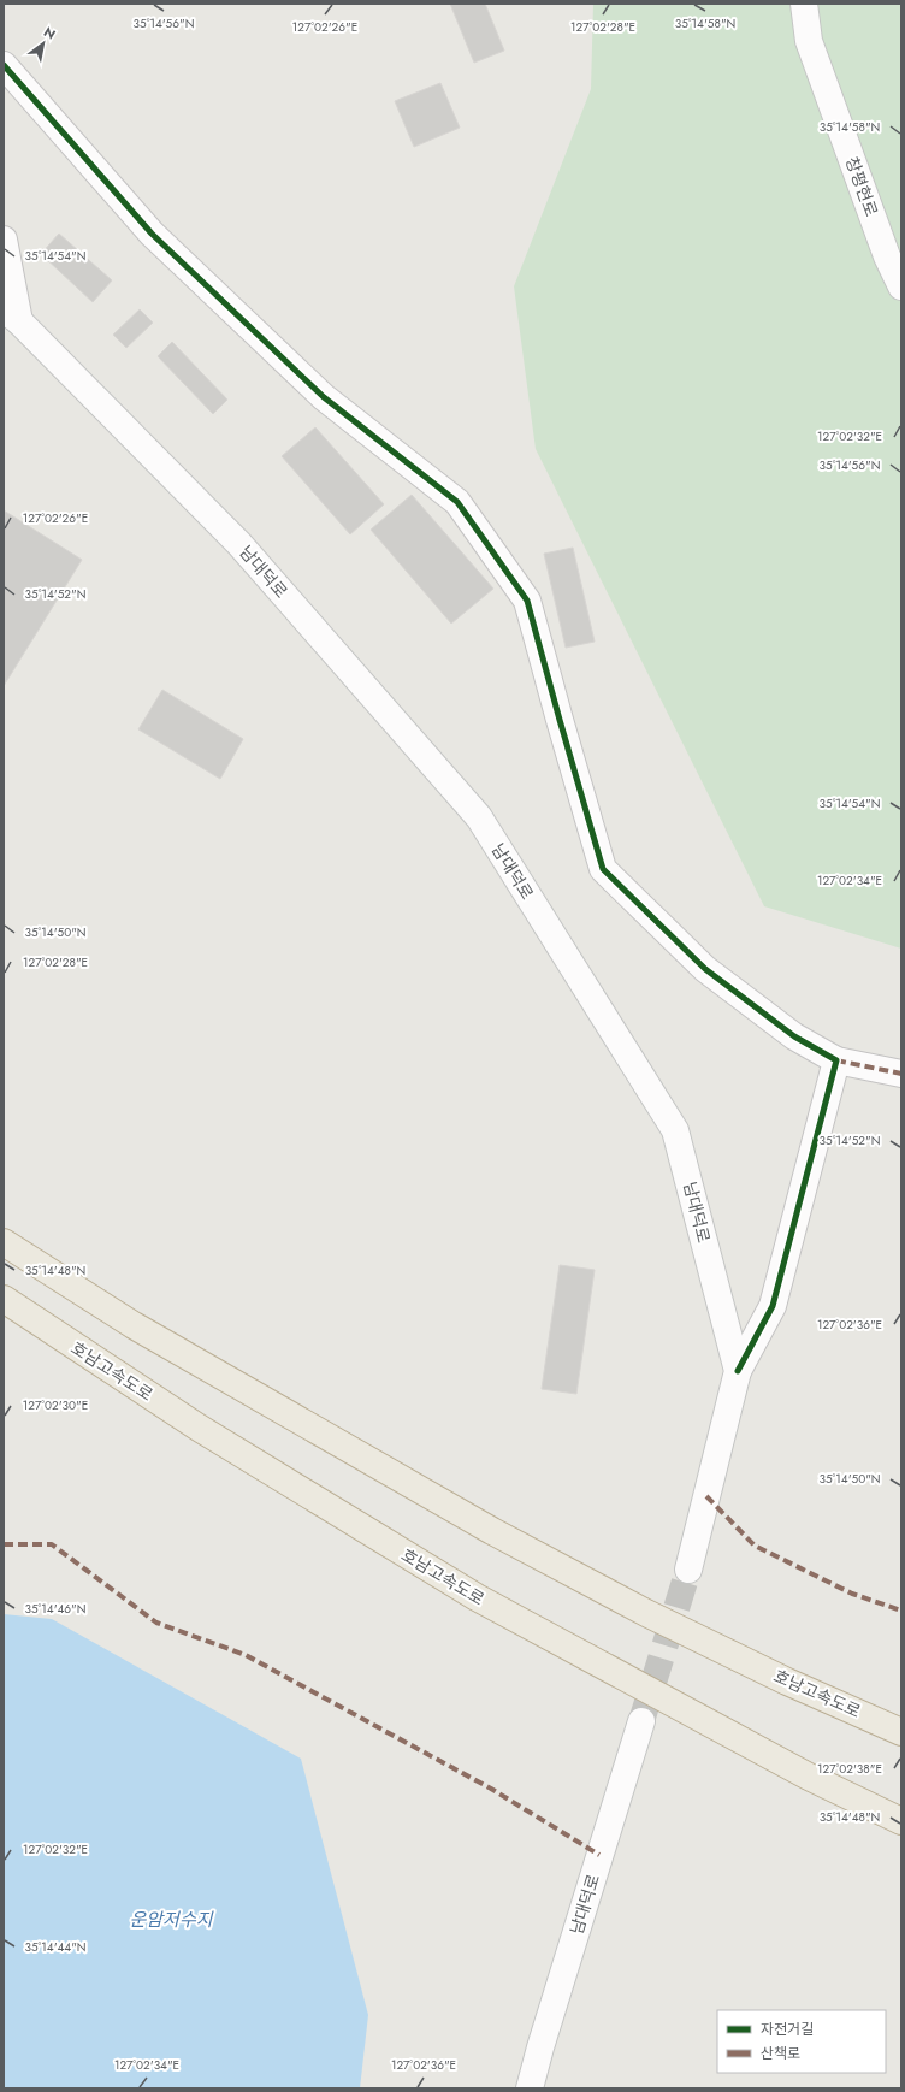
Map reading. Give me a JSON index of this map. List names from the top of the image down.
{
  "streets": {
    "highway": ["호남고속도로"],
    "main road": ["창평현로", "남대덕로"]
  },
  "water": ["운암저수지"],
  "legend": ["자전거길", "산책로"],
  "north": "top right",
  "coordinates": [
    "35°14'56\"N",
    "35°14'58\"N",
    "127°02'26\"E",
    "127°02'28\"E",
    "35°14'54\"N",
    "127°02'32\"E",
    "35°14'52\"N",
    "127°02'34\"E",
    "35°14'50\"N",
    "35°14'48\"N",
    "127°02'36\"E",
    "127°02'30\"E",
    "35°14'46\"N",
    "127°02'38\"E",
    "35°14'44\"N"
  ]
}
